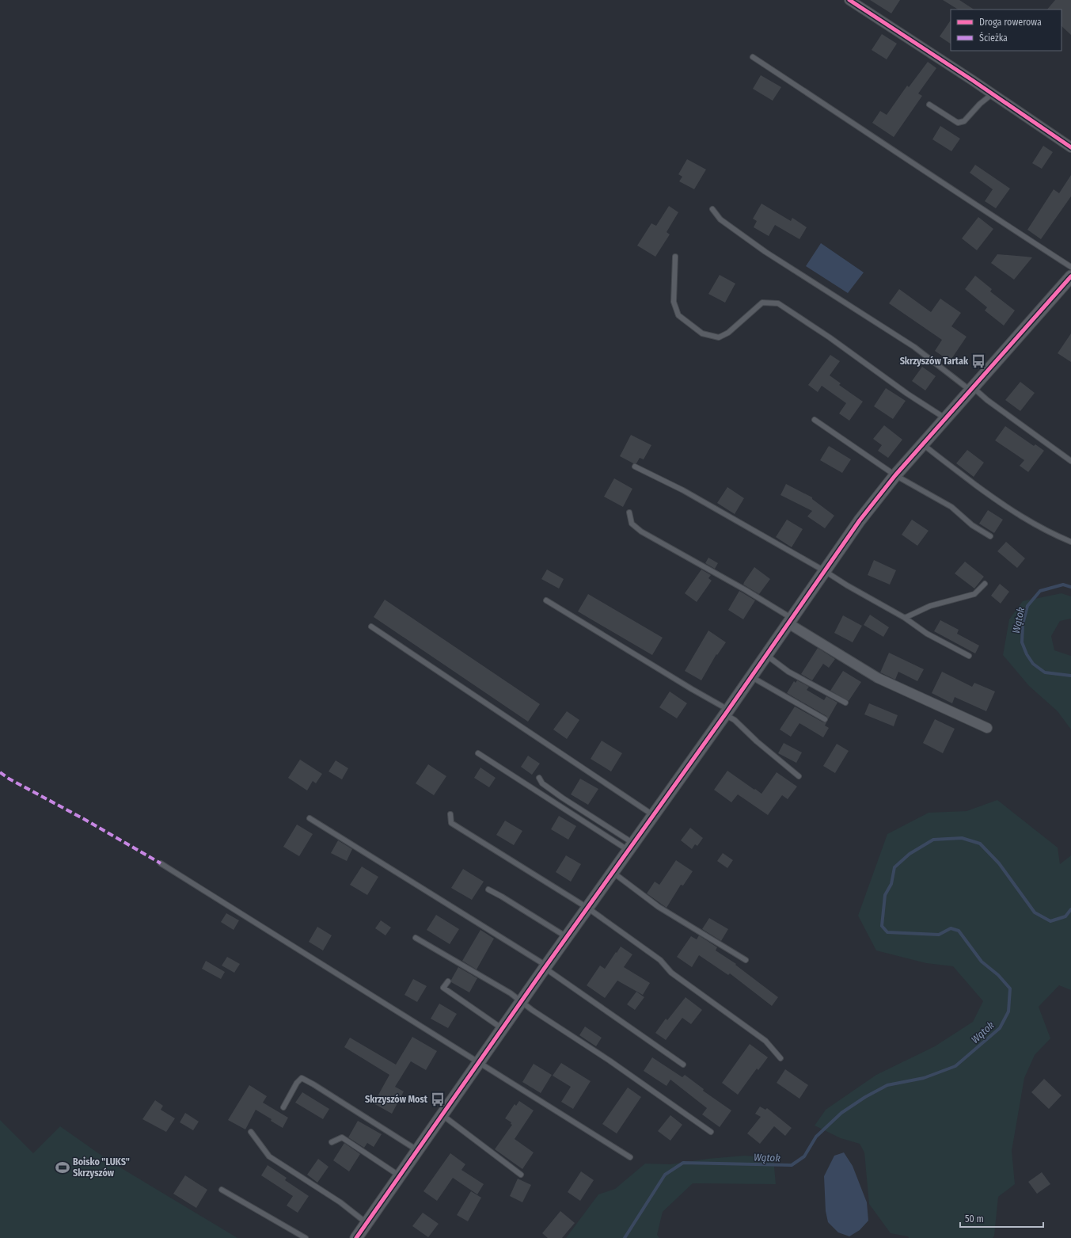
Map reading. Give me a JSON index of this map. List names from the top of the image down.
{
  "water": ["Wątok"],
  "places": {
    "bus stop": ["Skrzyszów Tartak", "Skrzyszów Most"],
    "sports": ["Boisko \"LUKS\" Skrzyszów"]
  },
  "legend": ["Droga rowerowa", "Ścieżka"],
  "scale_bar": "50 m"
}
